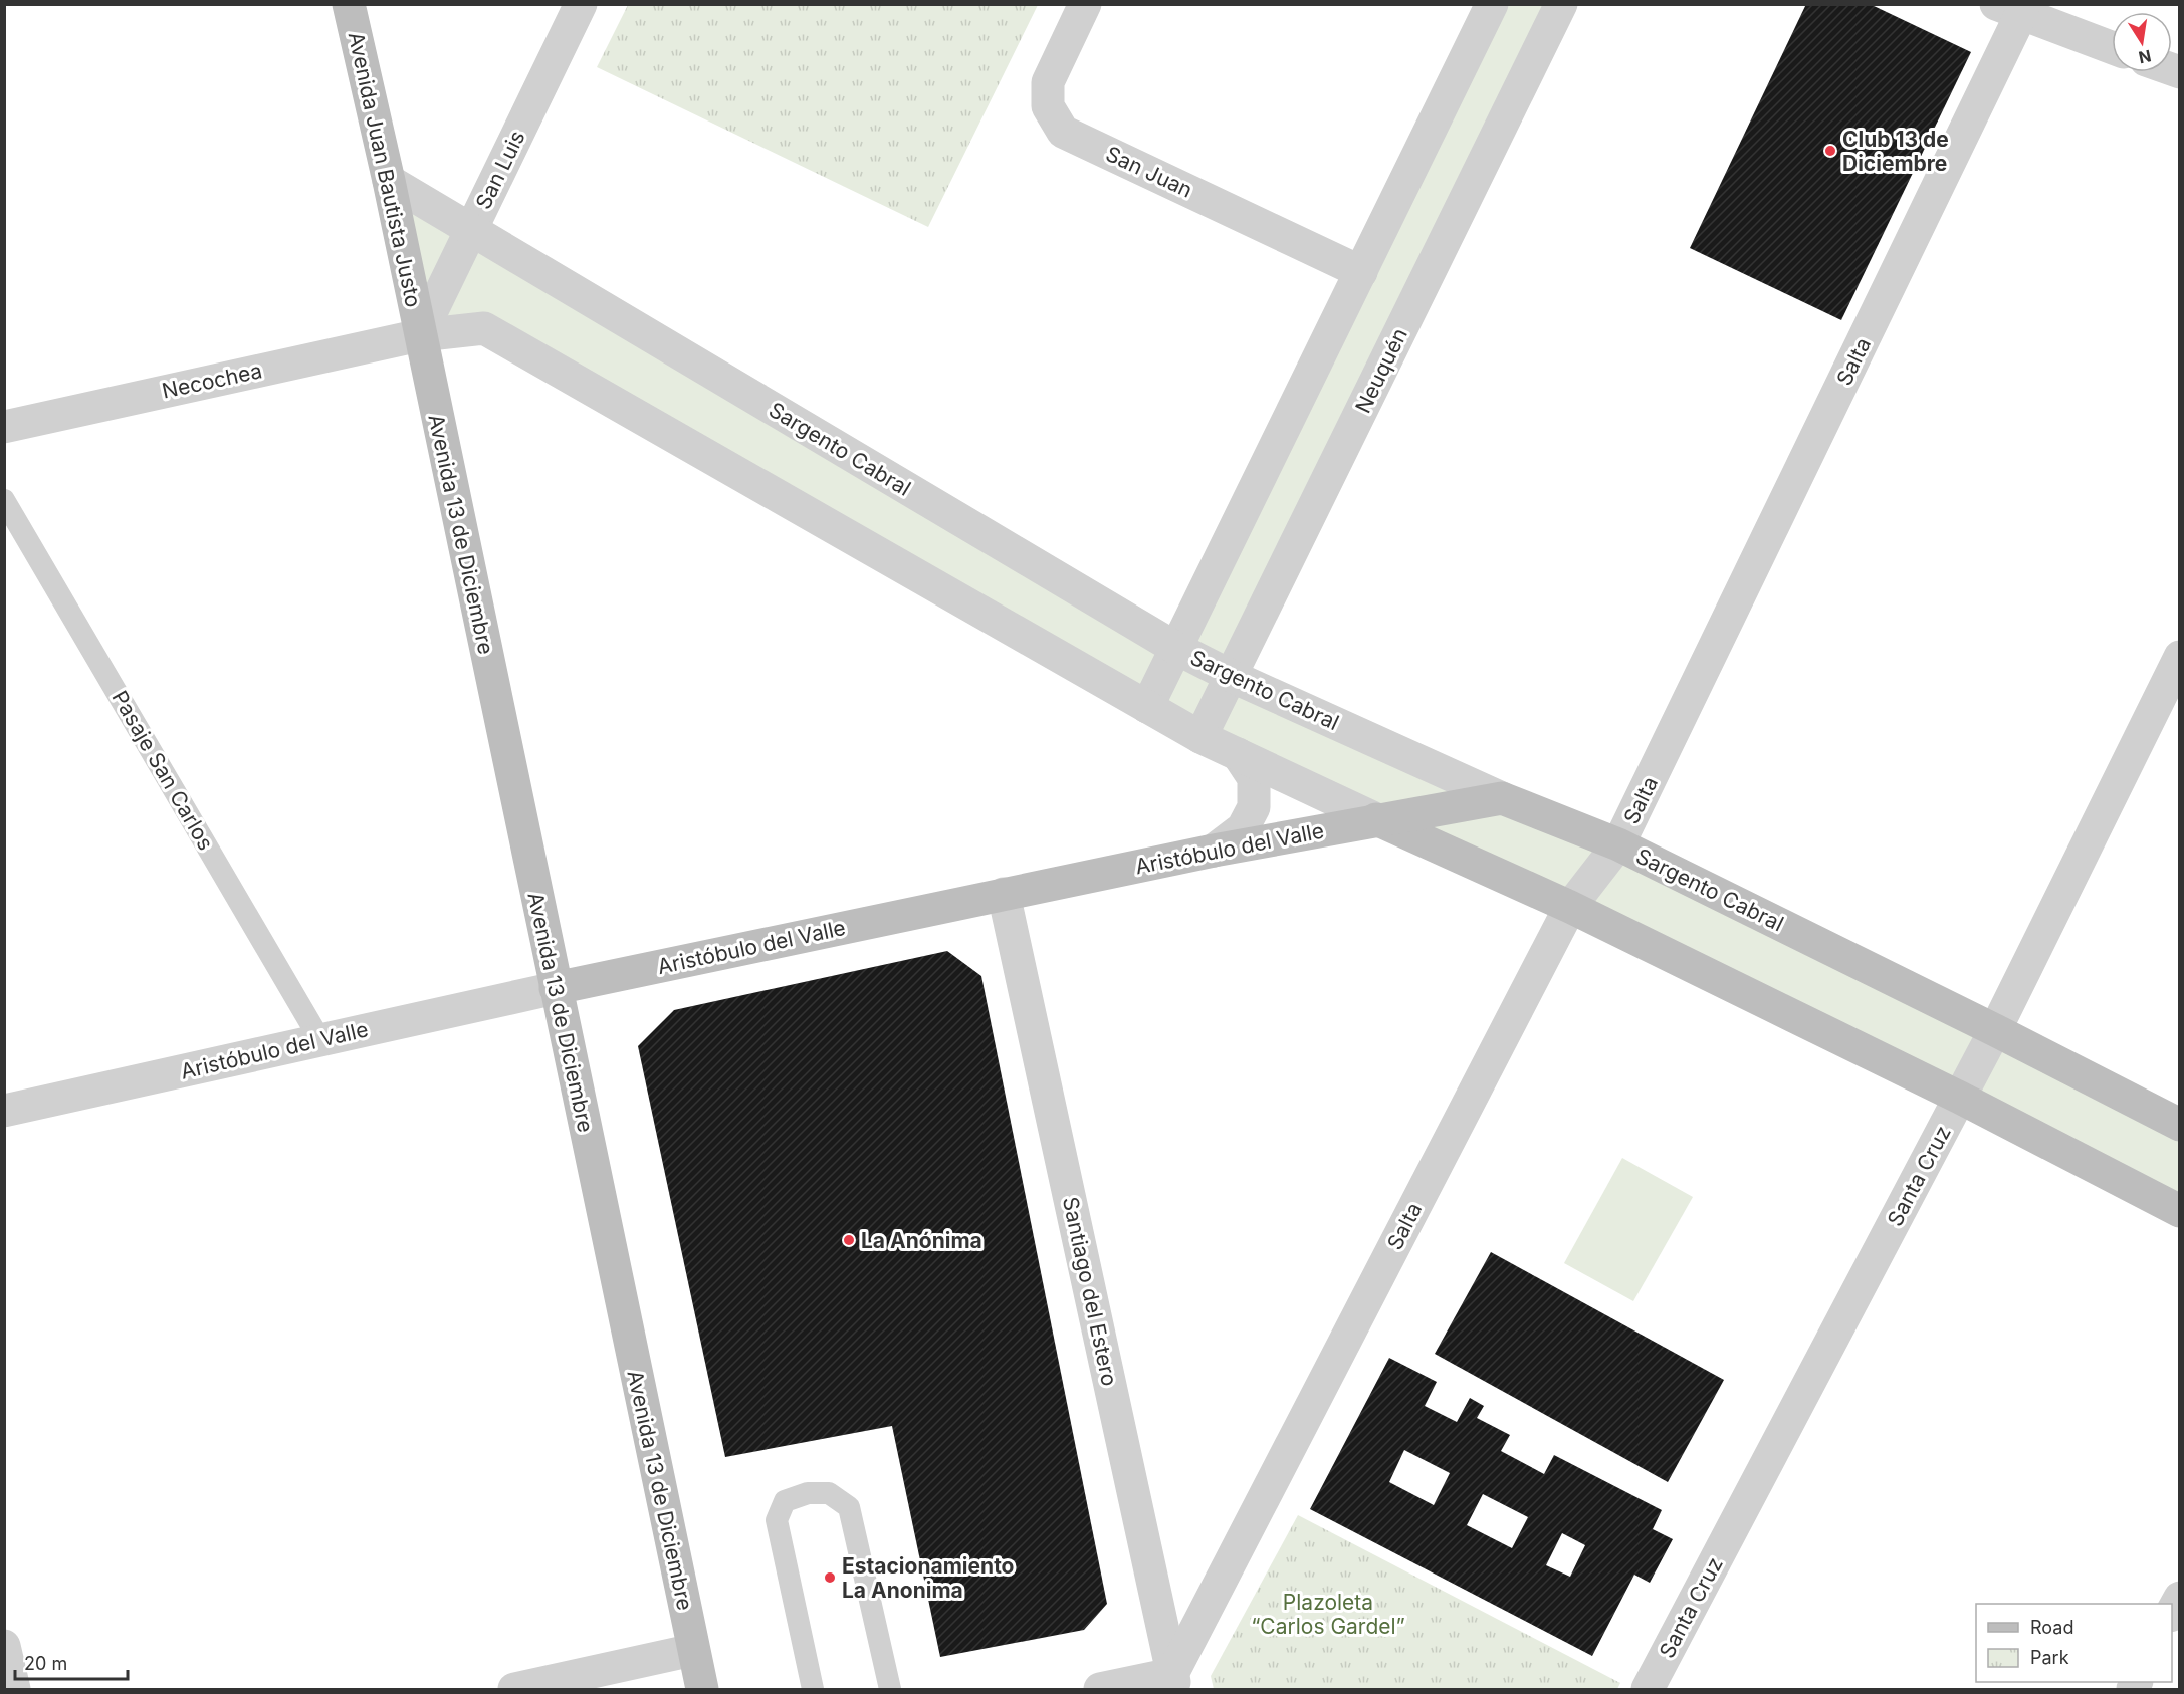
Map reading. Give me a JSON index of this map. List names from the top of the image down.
{
  "streets": {
    "main road": [
      "Avenida Juan Bautista Justo",
      "Sargento Cabral",
      "Avenida 13 de Diciembre",
      "Aristóbulo del Valle"
    ],
    "street": [
      "San Luis",
      "San Juan",
      "Salta",
      "Neuquén",
      "Necochea",
      "Santa Cruz",
      "Santiago del Estero"
    ],
    "lane": ["Pasaje San Carlos"]
  },
  "crossings": [
    ["Avenida Juan Bautista Justo", "San Luis"],
    ["Avenida Juan Bautista Justo", "Necochea"],
    ["Avenida Juan Bautista Justo", "Sargento Cabral"],
    ["Avenida Juan Bautista Justo", "Avenida 13 de Diciembre"],
    ["San Luis", "Necochea"],
    ["San Luis", "Sargento Cabral"],
    ["San Luis", "Avenida 13 de Diciembre"],
    ["Salta", "Sargento Cabral"],
    ["Salta", "Santiago del Estero"],
    ["Neuquén", "Necochea"],
    ["Neuquén", "Sargento Cabral"],
    ["Necochea", "Avenida 13 de Diciembre"],
    ["Necochea", "Aristóbulo del Valle"],
    ["Sargento Cabral", "Aristóbulo del Valle"],
    ["Sargento Cabral", "Santa Cruz"],
    ["Avenida 13 de Diciembre", "Aristóbulo del Valle"],
    ["Pasaje San Carlos", "Aristóbulo del Valle"],
    ["Aristóbulo del Valle", "Santiago del Estero"]
  ],
  "parks": ["Plazoleta “Carlos Gardel”"],
  "places": ["Club 13 de Diciembre", "La Anónima", "Estacionamiento La Anonima"],
  "legend": ["Road", "Park"],
  "scale_bar": "20 m",
  "north": "bottom"
}
